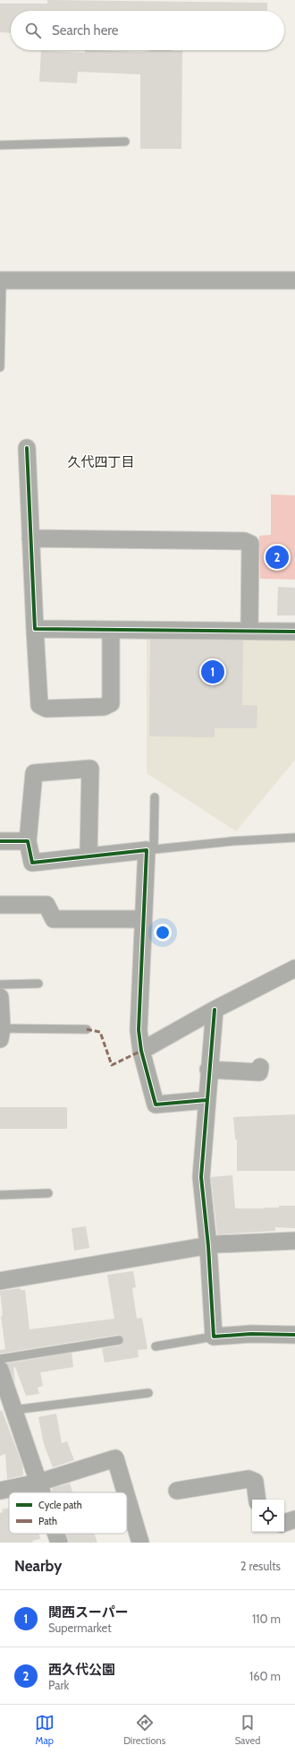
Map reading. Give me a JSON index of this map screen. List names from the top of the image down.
{
  "districts": ["久代四丁目"],
  "legend": ["Cycle path", "Path"],
  "page": {
    "search": "Search here",
    "pins": ["2", "1"],
    "heading": ["Nearby", "2 results"],
    "list": [
      {
        "mark": "1",
        "name": "関西スーパー",
        "note": "Supermarket",
        "value": "110 m"
      },
      {
        "mark": "2",
        "name": "西久代公園",
        "note": "Park",
        "value": "160 m"
      }
    ],
    "nav": ["Map", "Directions", "Saved"]
  }
}
